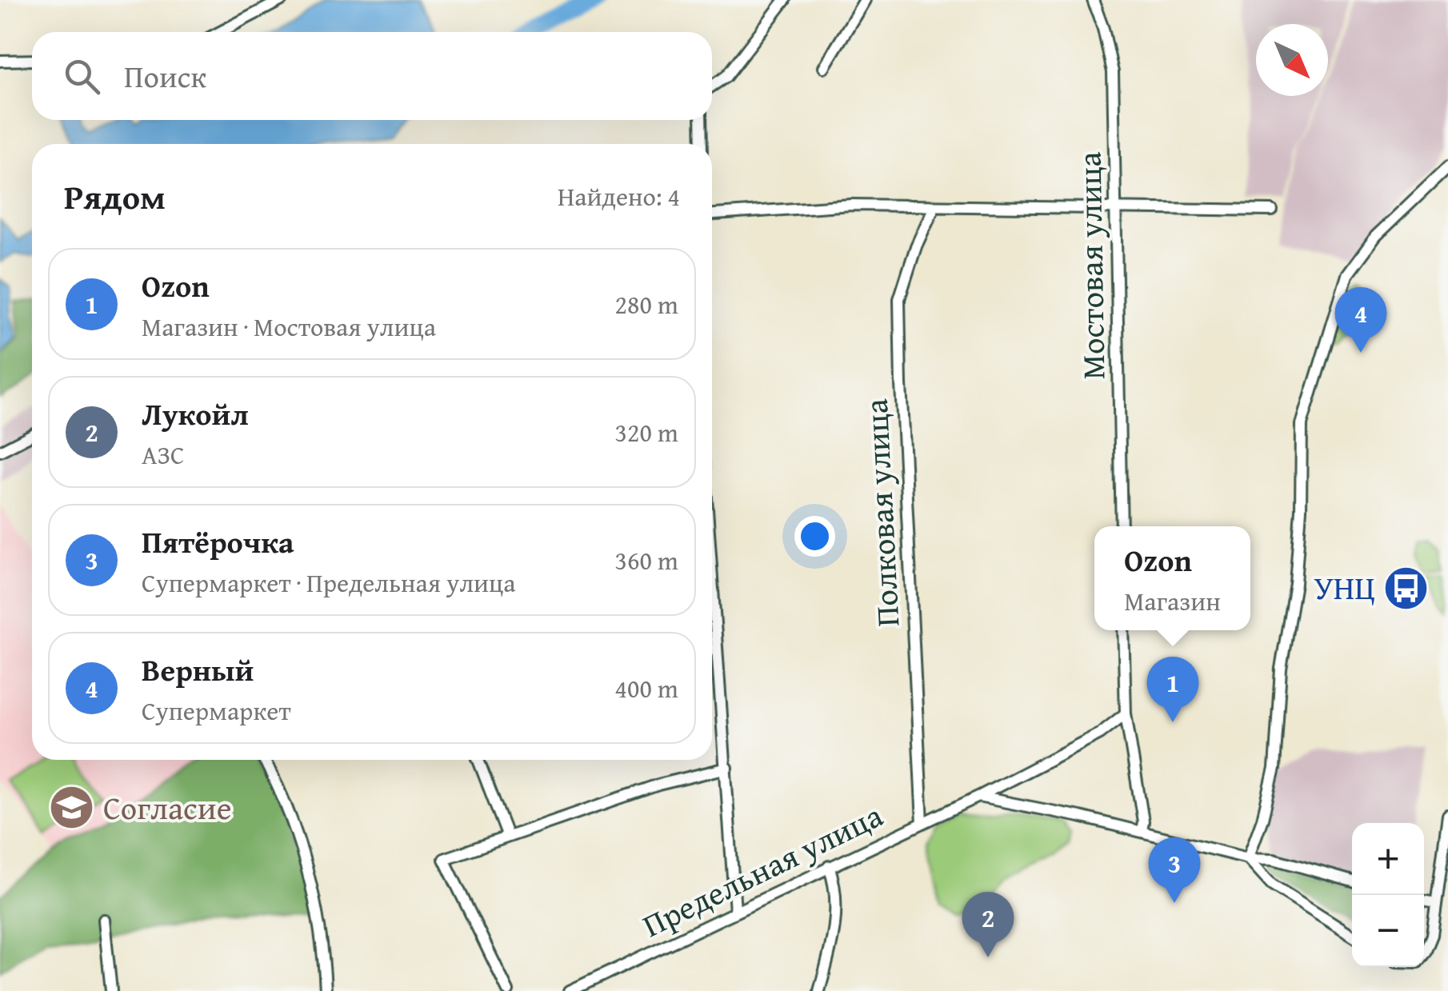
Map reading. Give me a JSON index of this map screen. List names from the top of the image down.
{
  "streets": {
    "street": ["Мостовая улица", "Полковая улица", "Предельная улица"]
  },
  "crossings": [
    ["Полковая улица", "Предельная улица"]
  ],
  "places": {
    "bus stop": ["УНЦ"],
    "school or university": ["Согласие"]
  },
  "north": "bottom right",
  "page": {
    "search": "Поиск",
    "heading": ["Рядом", "Найдено: 4"],
    "list": [
      {
        "mark": "1",
        "name": "Ozon",
        "note": "Магазин · Мостовая улица",
        "value": "280 m"
      },
      {
        "mark": "2",
        "name": "Лукойл",
        "note": "АЗС",
        "value": "320 m"
      },
      {
        "mark": "3",
        "name": "Пятёрочка",
        "note": "Супермаркет · Предельная улица",
        "value": "360 m"
      },
      {
        "mark": "4",
        "name": "Верный",
        "note": "Супермаркет",
        "value": "400 m"
      }
    ],
    "pins": [
      "4",
      "1",
      "3",
      "2"
    ],
    "popup": ["Ozon", "Магазин"],
    "map_buttons": ["+", "−"]
  }
}
